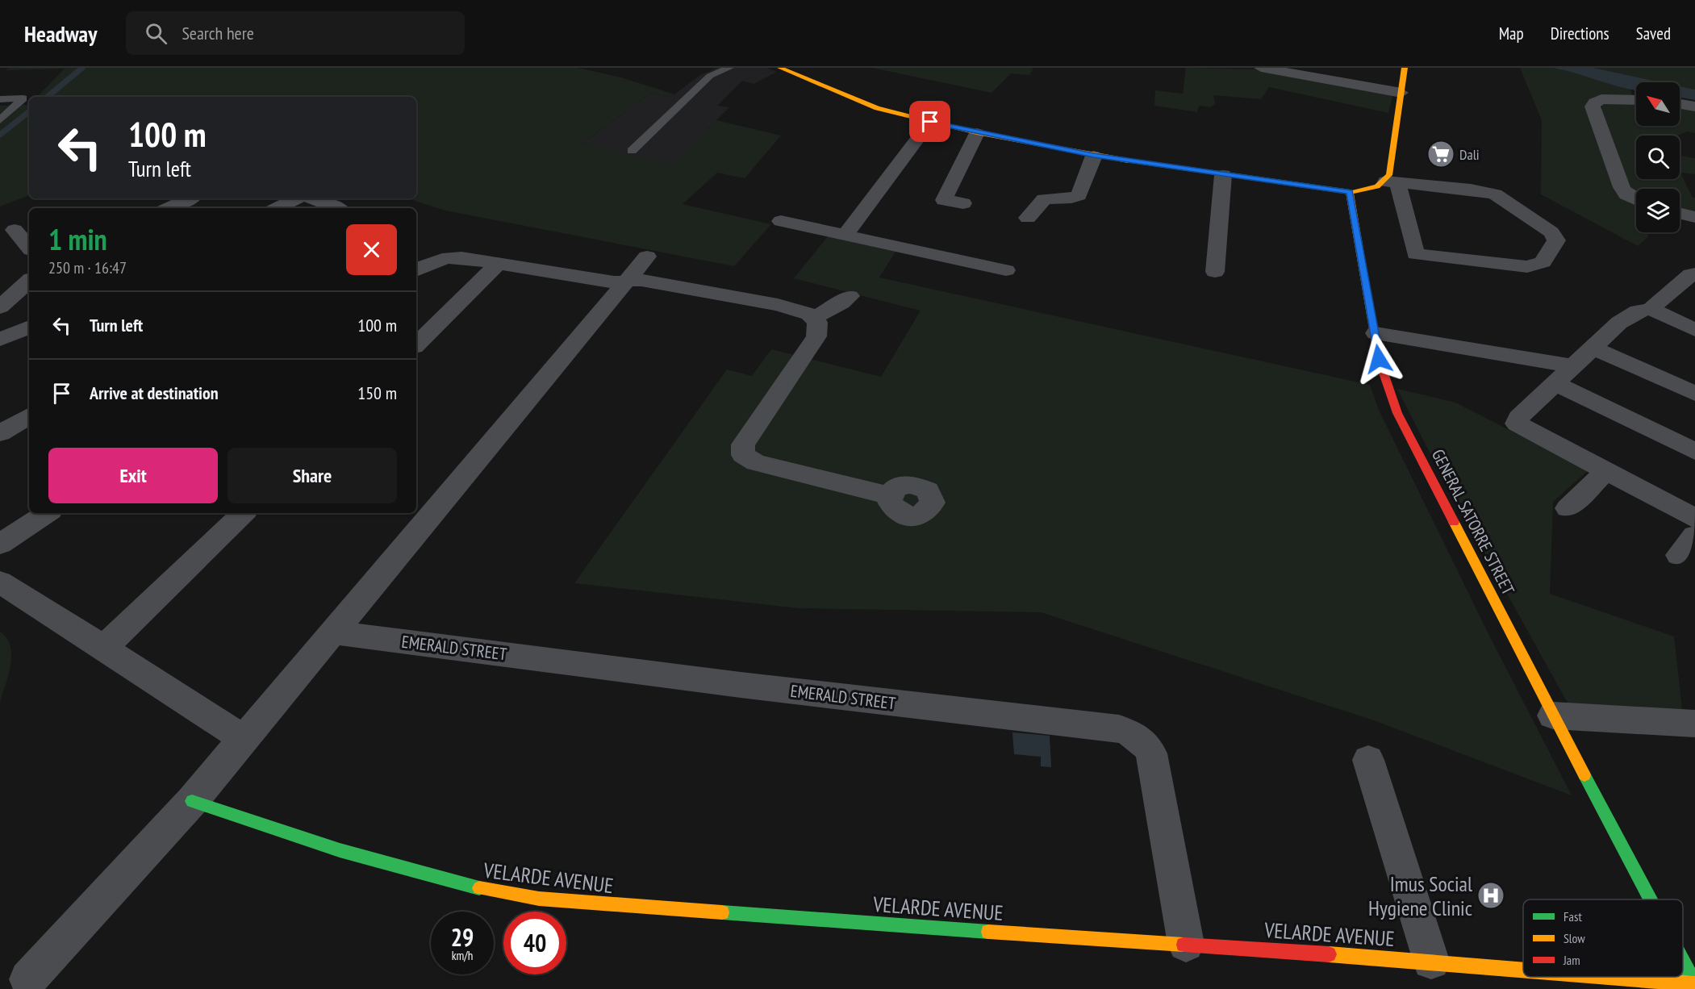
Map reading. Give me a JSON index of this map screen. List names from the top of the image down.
{
  "streets": {
    "street": ["GENERAL SATORRE STREET", "EMERALD STREET", "VELARDE AVENUE"]
  },
  "crossings": [
    ["GENERAL SATORRE STREET", "VELARDE AVENUE"],
    ["EMERALD STREET", "VELARDE AVENUE"]
  ],
  "places": {
    "supermarket": ["Dali"],
    "hospital": ["Imus Social Hygiene Clinic"]
  },
  "legend": ["Fast", "Slow", "Jam"],
  "north": "top left",
  "page": {
    "header": "Headway",
    "search": "Search here",
    "nav": ["Map", "Directions", "Saved"],
    "turn": ["100 m", "Turn left"],
    "heading": ["1 min", "250 m · 16:47"],
    "list": [
      {
        "name": "Turn left",
        "value": "100 m"
      },
      {
        "name": "Arrive at destination",
        "value": "150 m"
      }
    ],
    "buttons": ["Exit", "Share"],
    "speed": "29 km/h",
    "limit": "40"
  }
}
